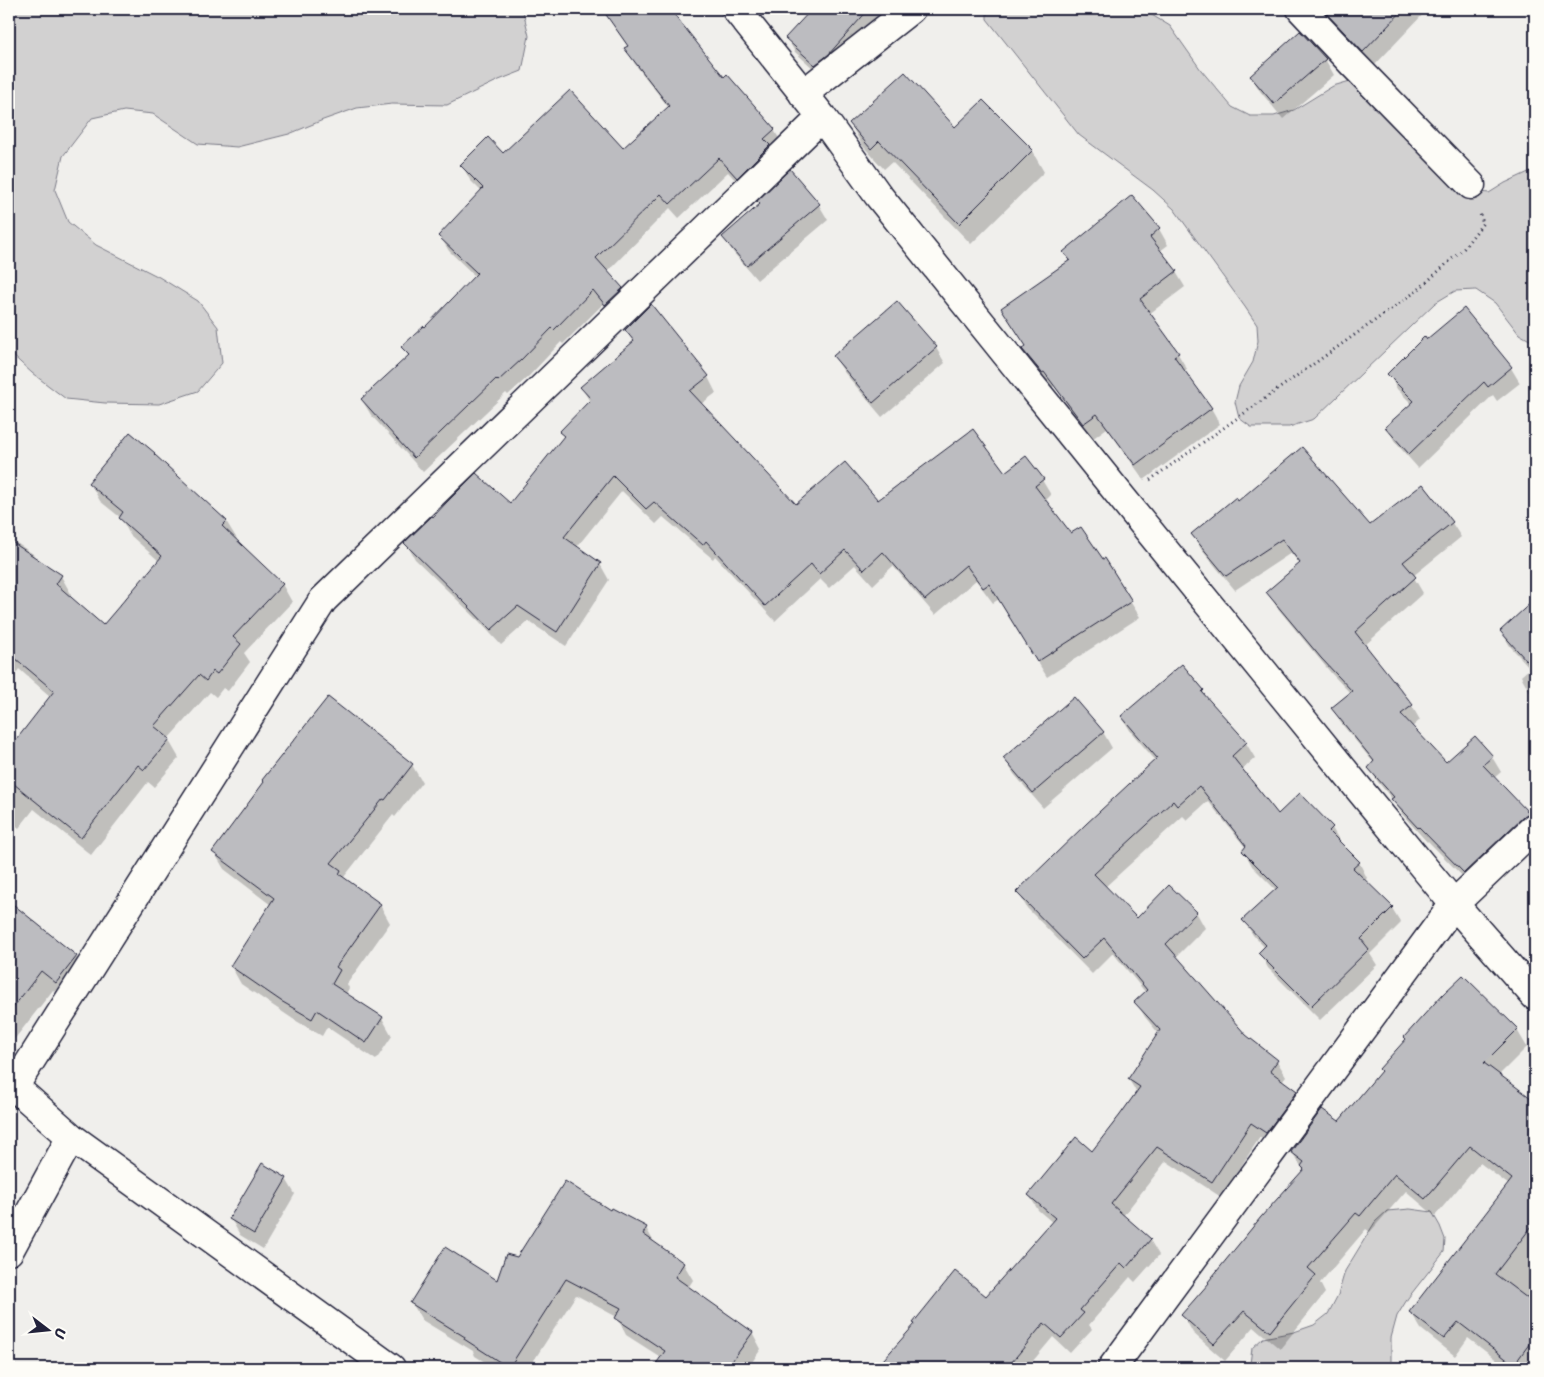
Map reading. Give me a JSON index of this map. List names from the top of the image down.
{
  "north": "right"
}
